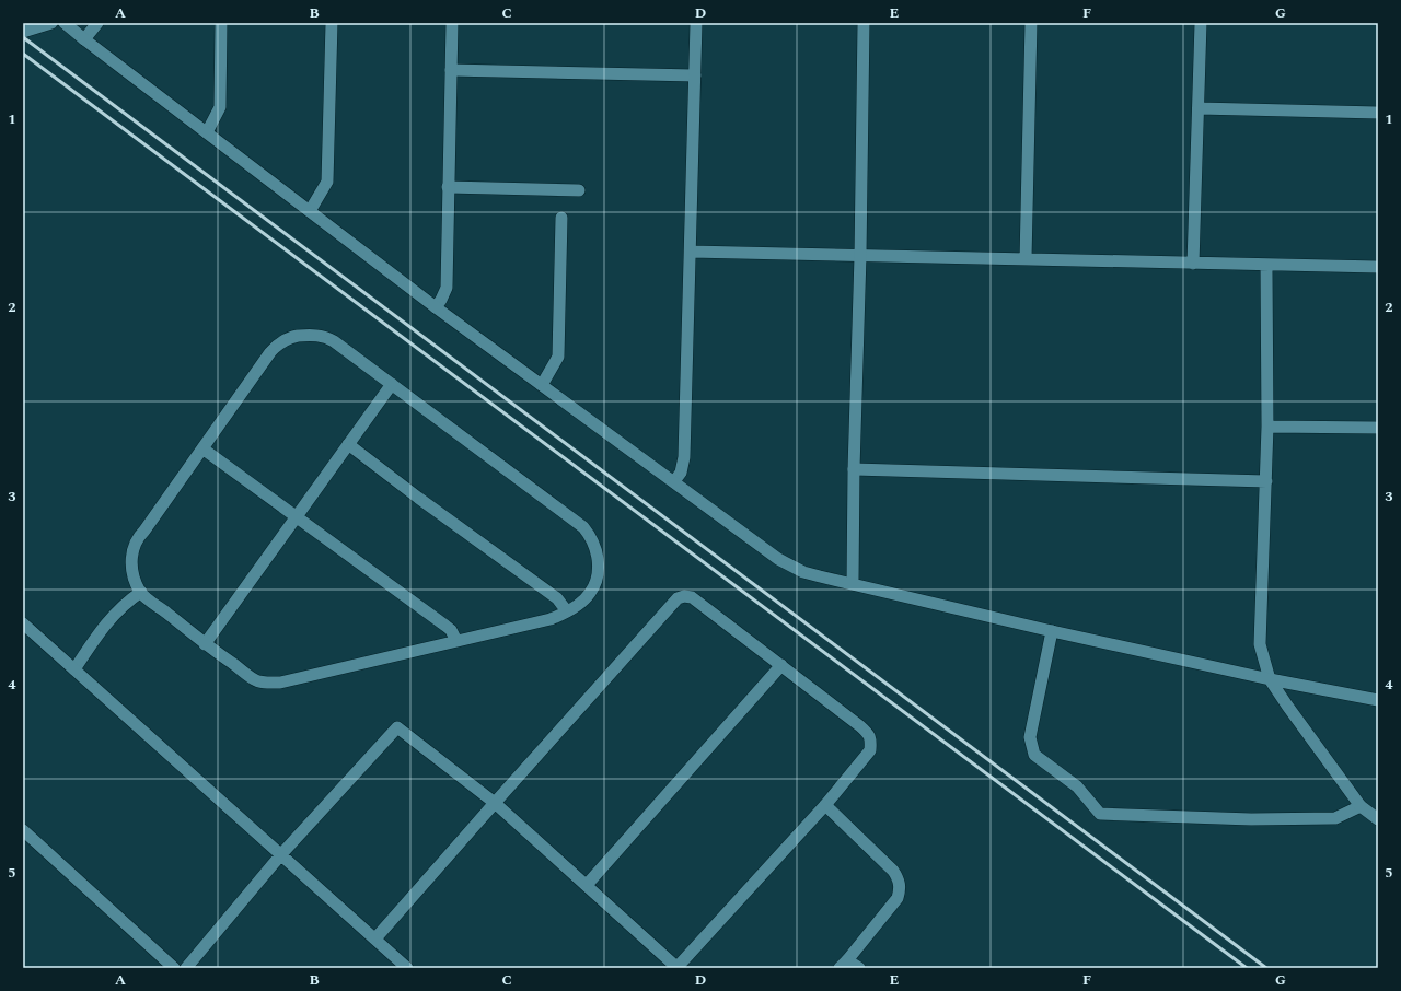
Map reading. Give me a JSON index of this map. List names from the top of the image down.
{
  "grid": {
    "columns": [
      "A",
      "B",
      "C",
      "D",
      "E",
      "F",
      "G"
    ],
    "rows": [
      "1",
      "2",
      "3",
      "4",
      "5"
    ]
  }
}
